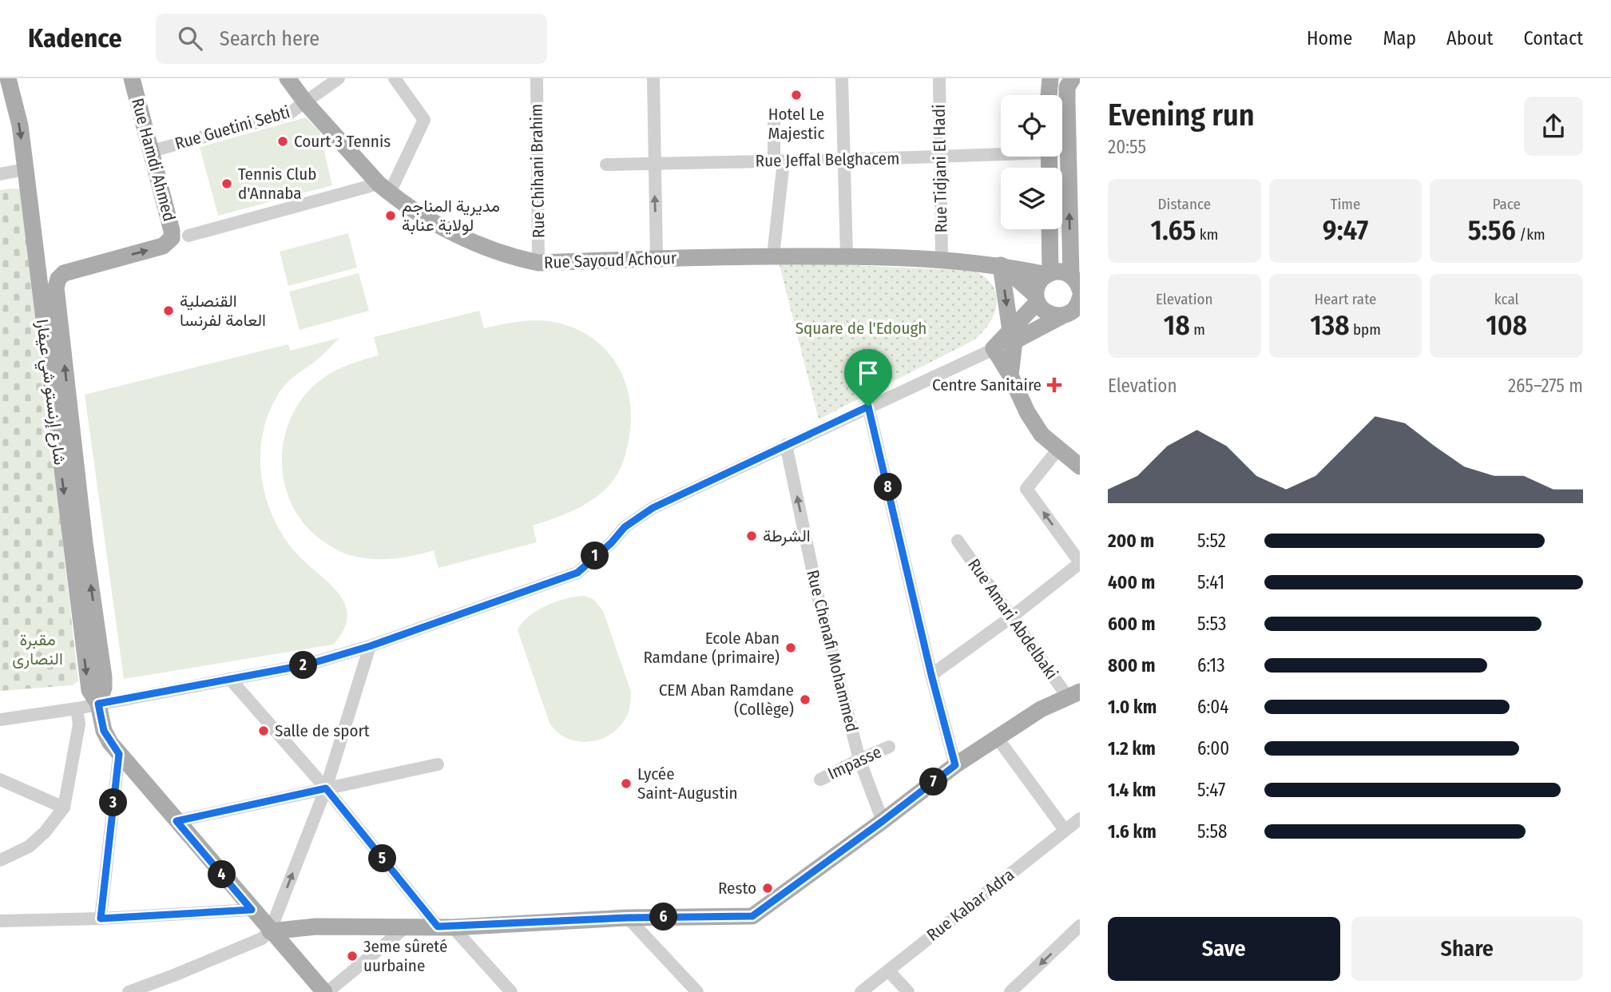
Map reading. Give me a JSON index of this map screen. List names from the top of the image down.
{
  "streets": {
    "main road": ["Rue Hamdi Ahmed", "Rue Sayoud Achour", "شارع إرنستو شي عيفارا"],
    "street": [
      "Rue Guetini Sebti",
      "Rue Jeffal Belghacem",
      "Rue Tidjani El Hadi",
      "Rue Chihani Brahim",
      "Rue Amari Abdelbaki",
      "Rue Chenafi Mohammed",
      "Impasse",
      "Rue Kabar Adra"
    ]
  },
  "crossings": [
    ["Rue Guetini Sebti", "Rue Hamdi Ahmed"],
    ["Rue Guetini Sebti", "Rue Sayoud Achour"],
    ["Rue Hamdi Ahmed", "شارع إرنستو شي عيفارا"],
    ["Rue Jeffal Belghacem", "Rue Tidjani El Hadi"],
    ["Rue Tidjani El Hadi", "Rue Sayoud Achour"],
    ["Rue Chihani Brahim", "Rue Sayoud Achour"],
    ["Rue Chenafi Mohammed", "Impasse"]
  ],
  "parks": ["Square de l'Edough", "مقبرة النصارى"],
  "places": {
    "other": [
      "Hotel Le Majestic",
      "Court 3 Tennis",
      "Tennis Club d'Annaba",
      "مديرية المناجم لولاية عنابة",
      "القنصلية العامة لفرنسا",
      "الشرطة",
      "Ecole Aban Ramdane (primaire)",
      "CEM Aban Ramdane (Collège)",
      "Salle de sport",
      "Lycée Saint-Augustin",
      "Resto",
      "3eme sûreté uurbaine"
    ],
    "health": ["Centre Sanitaire"]
  },
  "page": {
    "header": "Kadence",
    "search": "Search here",
    "nav": [
      "Home",
      "Map",
      "About",
      "Contact"
    ],
    "heading": ["Evening run", "20:55"],
    "stats": [
      ["Distance", "1.65 km"],
      ["Time", "9:47"],
      ["Pace", "5:56 /km"],
      ["Elevation", "18 m"],
      ["Heart rate", "138 bpm"],
      ["kcal", "108"]
    ],
    "chart": ["Elevation", "265–275 m"],
    "pins": [
      "8",
      "1",
      "2",
      "7",
      "3",
      "5",
      "4",
      "6"
    ],
    "list": [
      {
        "name": "200 m",
        "note": "5:52"
      },
      {
        "name": "400 m",
        "note": "5:41"
      },
      {
        "name": "600 m",
        "note": "5:53"
      },
      {
        "name": "800 m",
        "note": "6:13"
      },
      {
        "name": "1.0 km",
        "note": "6:04"
      },
      {
        "name": "1.2 km",
        "note": "6:00"
      },
      {
        "name": "1.4 km",
        "note": "5:47"
      },
      {
        "name": "1.6 km",
        "note": "5:58"
      }
    ],
    "buttons": ["Save", "Share"]
  }
}
